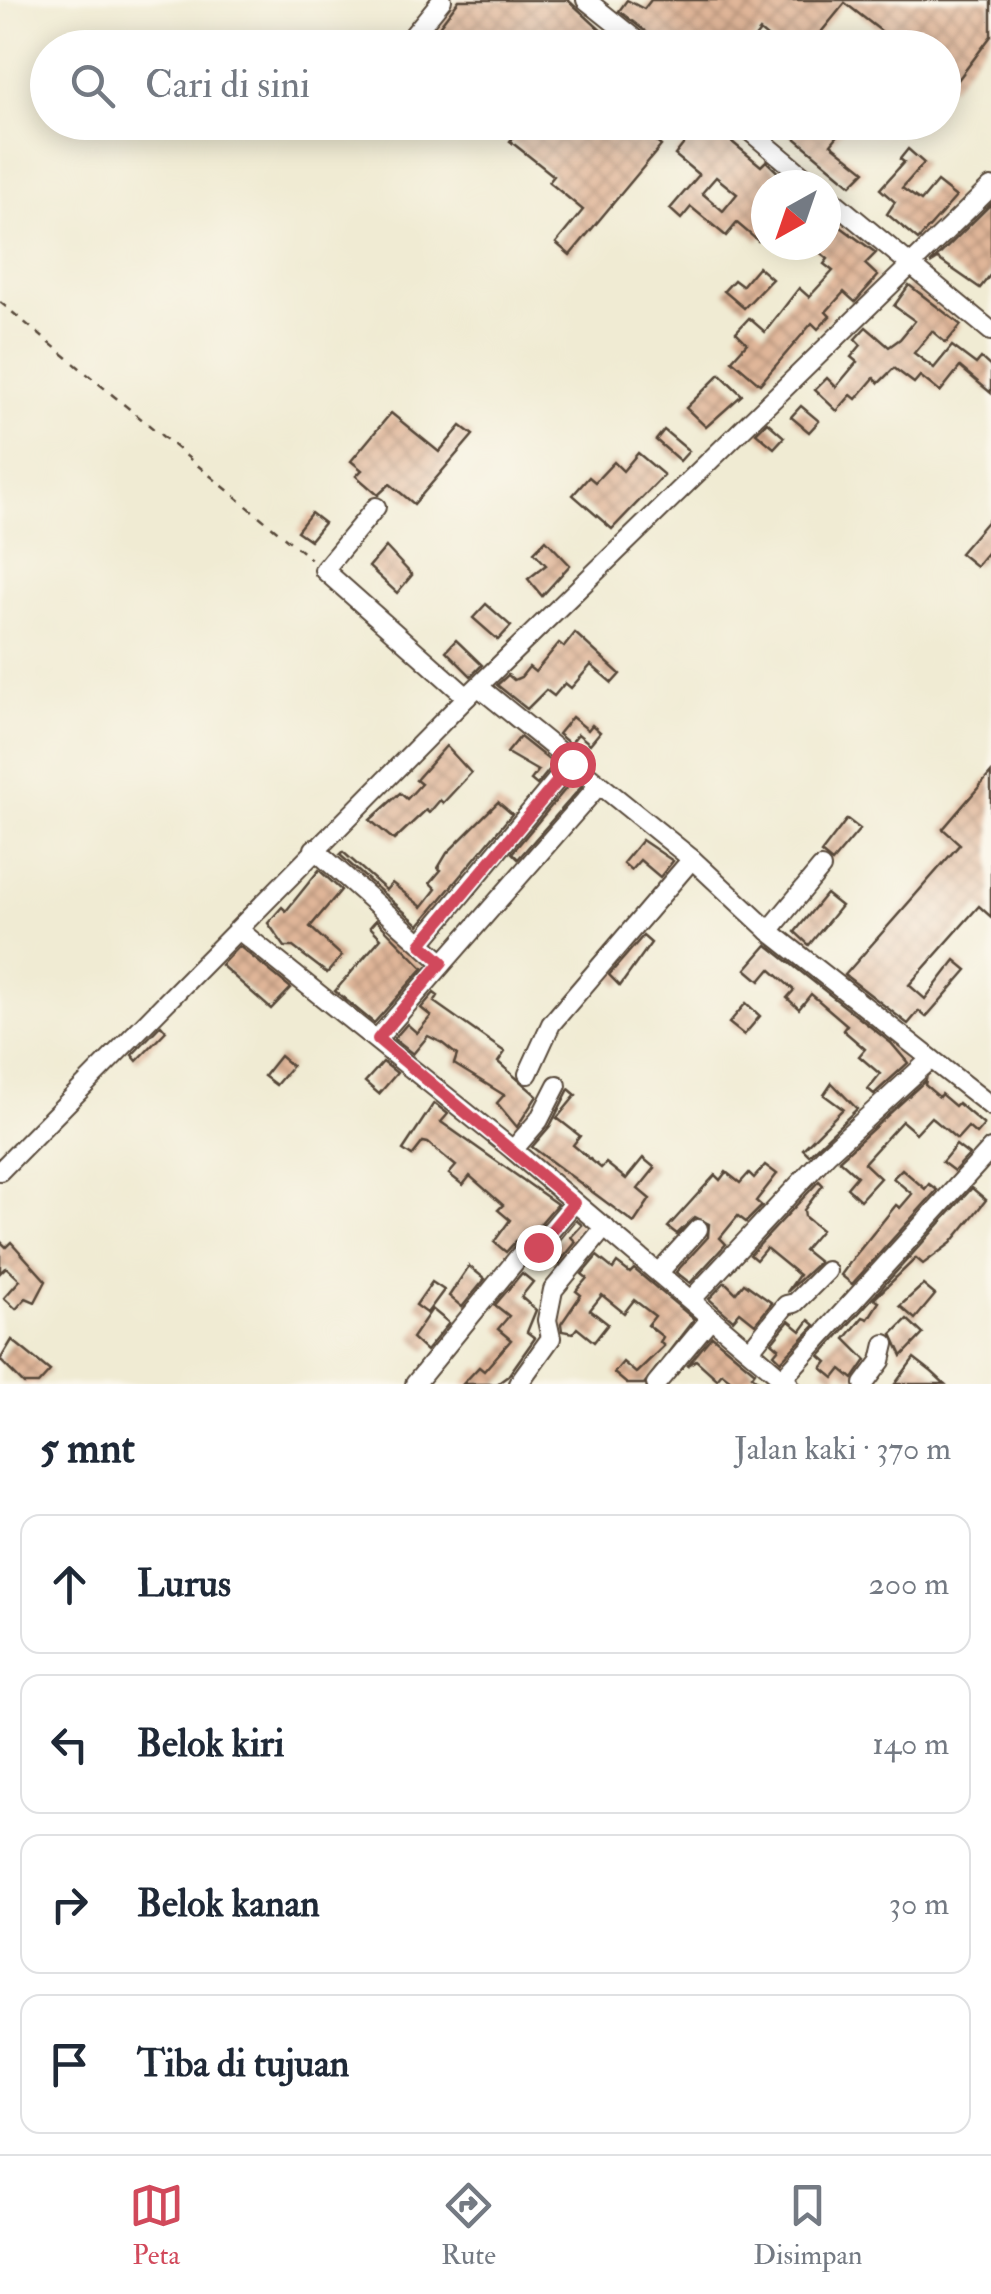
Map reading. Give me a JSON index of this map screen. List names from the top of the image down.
{
  "north": "bottom left",
  "page": {
    "search": "Cari di sini",
    "heading": ["5 mnt", "Jalan kaki · 370 m"],
    "list": [
      ["Lurus", "200 m"],
      ["Belok kiri", "140 m"],
      ["Belok kanan", "30 m"],
      "Tiba di tujuan"
    ],
    "nav": ["Peta", "Rute", "Disimpan"]
  }
}
